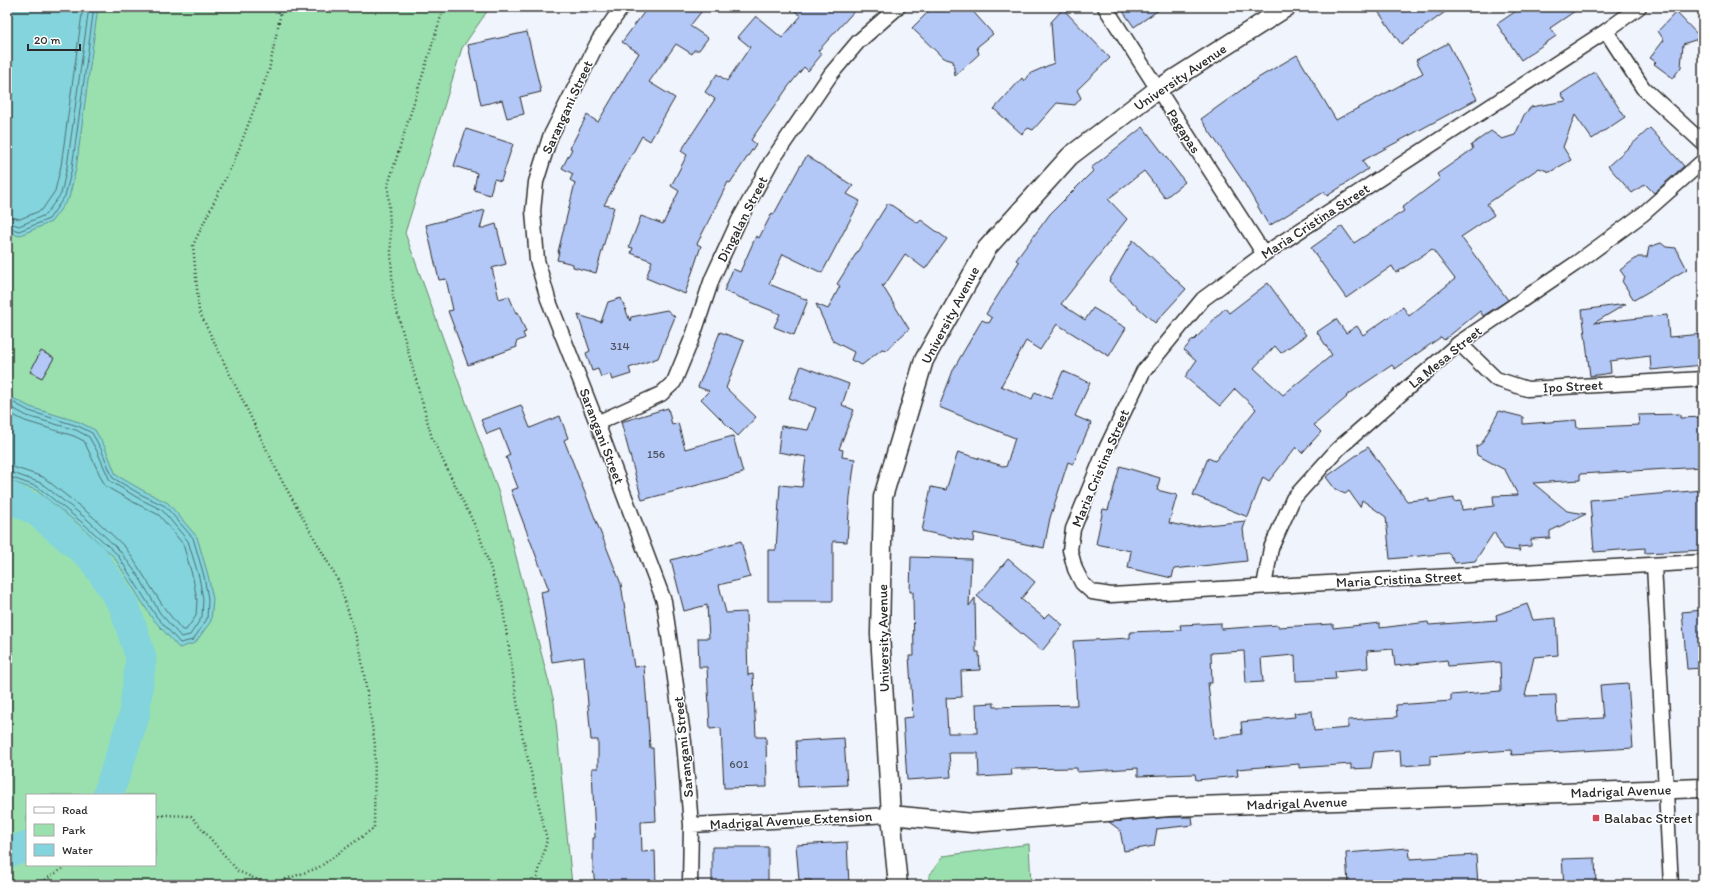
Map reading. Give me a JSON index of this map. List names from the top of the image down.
{
  "streets": {
    "street": [
      "University Avenue",
      "Sarangani Street",
      "Pagapas",
      "Dingalan Street",
      "Maria Cristina Street",
      "La Mesa Street",
      "Ipo Street",
      "Madrigal Avenue",
      "Madrigal Avenue Extension"
    ]
  },
  "crossings": [
    ["University Avenue", "Pagapas"],
    ["University Avenue", "Madrigal Avenue"],
    ["University Avenue", "Madrigal Avenue Extension"],
    ["Sarangani Street", "Dingalan Street"],
    ["Sarangani Street", "Madrigal Avenue Extension"],
    ["Pagapas", "Maria Cristina Street"],
    ["Maria Cristina Street", "La Mesa Street"],
    ["La Mesa Street", "Ipo Street"],
    ["Madrigal Avenue", "Madrigal Avenue Extension"]
  ],
  "places": {
    "transit": ["Balabac Street"]
  },
  "house_numbers": ["314", "156", "601"],
  "legend": ["Road", "Park", "Water"],
  "scale_bar": "20 m"
}
